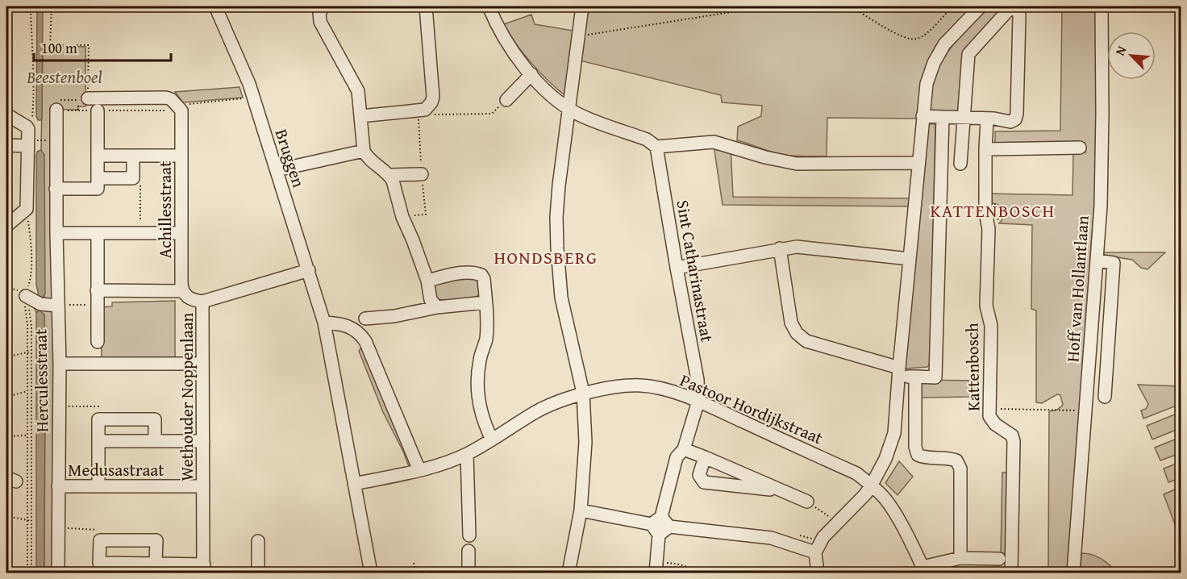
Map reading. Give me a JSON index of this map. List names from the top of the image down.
{
  "streets": {
    "street": [
      "Bruggen",
      "Achillesstraat",
      "Sint Catharinastraat",
      "Hoff van Hollantlaan",
      "Kattenbosch",
      "Herculesstraat",
      "Wethouder Noppenlaan",
      "Pastoor Hordijkstraat",
      "Medusastraat"
    ]
  },
  "crossings": [
    ["Bruggen", "Wethouder Noppenlaan"],
    ["Bruggen", "Pastoor Hordijkstraat"],
    ["Sint Catharinastraat", "Pastoor Hordijkstraat"],
    ["Herculesstraat", "Medusastraat"],
    ["Wethouder Noppenlaan", "Medusastraat"]
  ],
  "districts": ["KATTENBOSCH", "HONDSBERG"],
  "parks": ["Beestenboel"],
  "scale_bar": "100 m",
  "north": "top left"
}
